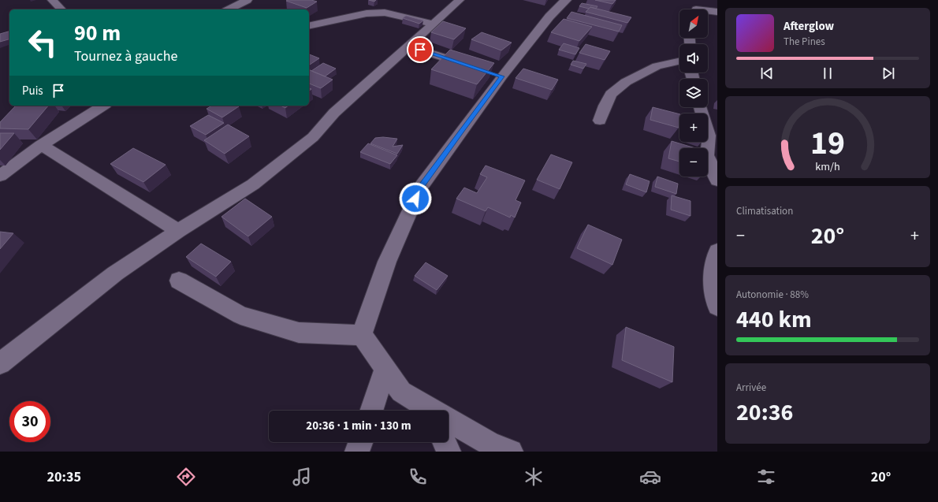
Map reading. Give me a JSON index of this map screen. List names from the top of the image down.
{
  "north": "top right",
  "page": {
    "map_buttons": ["+", "−"],
    "turn": ["90 m", "Tournez à gauche"],
    "song": ["Afterglow", "The Pines"],
    "then": "Puis",
    "tile": [
      "Climatisation",
      ["Autonomie · 88%", "440 km"],
      ["Arrivée", "20:36"]
    ],
    "heat": ["−", "20°", "+"],
    "limit": "30",
    "trip": "20:36 · 1 min · 130 m",
    "tabs": ["20:35", "20°"],
    "gauge": ["19", "km/h"]
  }
}
